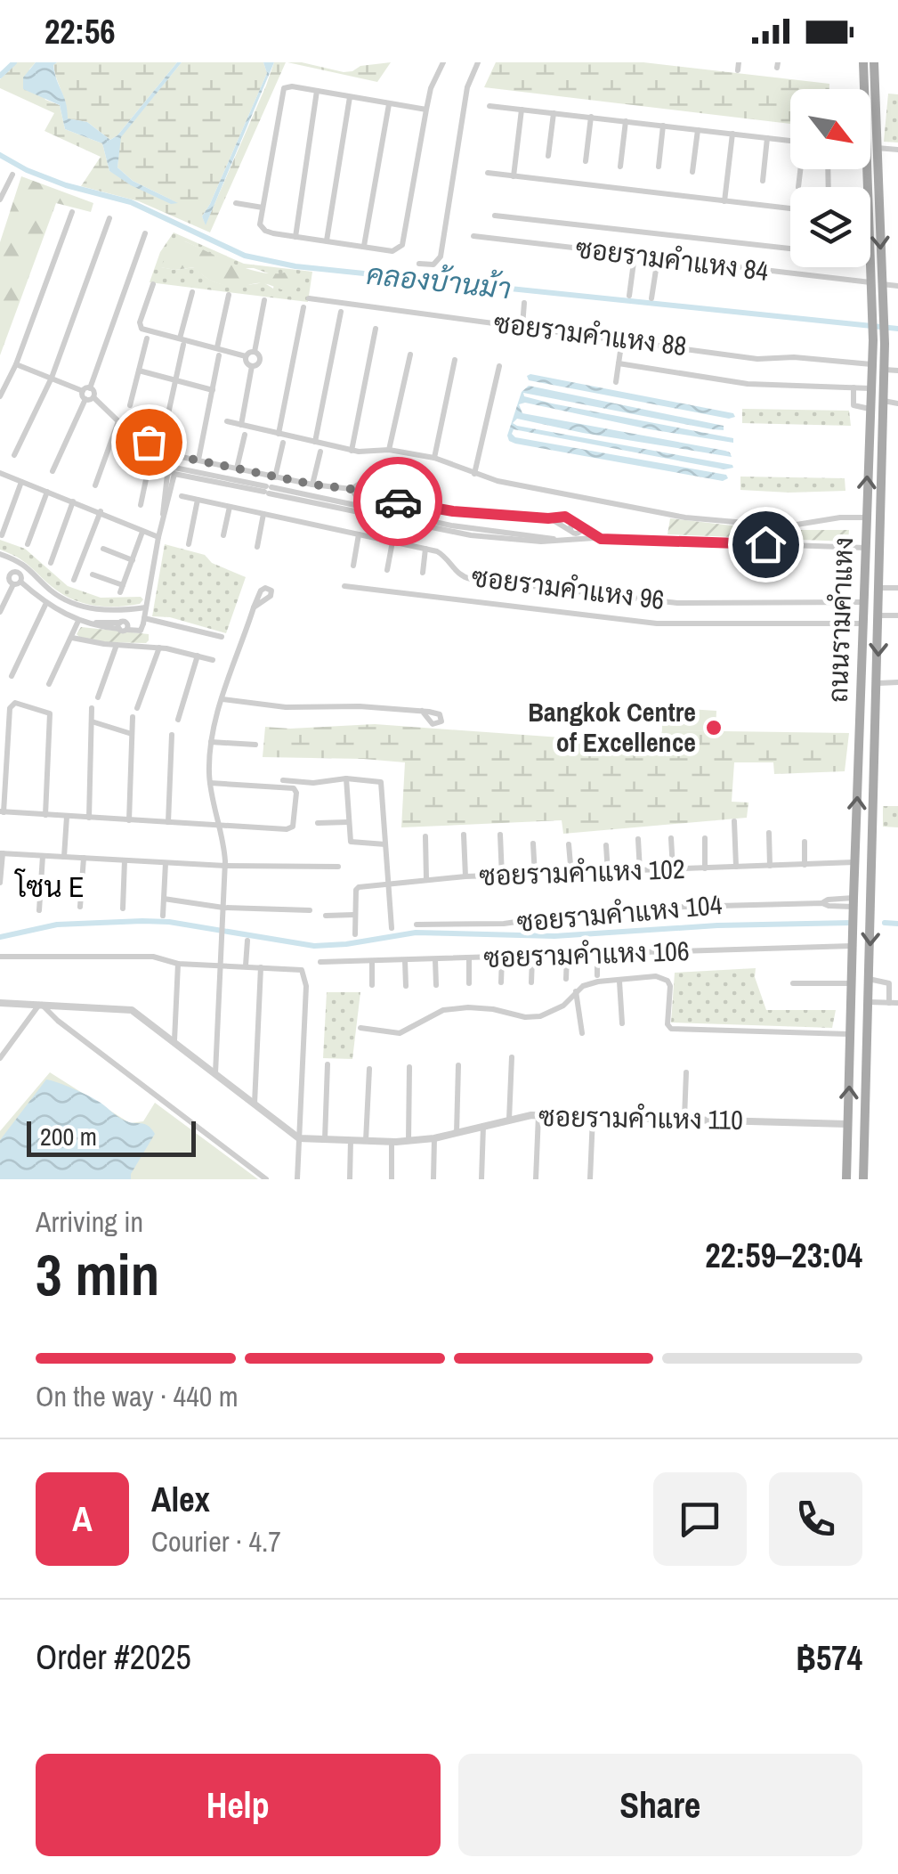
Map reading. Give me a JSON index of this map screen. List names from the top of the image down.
{
  "streets": {
    "main road": ["ถนนรามคำแหง"],
    "street": [
      "ซอยรามคำแหง 84",
      "ซอยรามคำแหง 88",
      "ซอยรามคําแหง 96",
      "ซอยรามคําแหง 102",
      "ซอยรามคําแหง 104",
      "ซอยรามคําแหง 106",
      "ซอยรามคำแหง 110"
    ]
  },
  "crossings": [
    ["ซอยรามคำแหง 84", "ถนนรามคำแหง"],
    ["ซอยรามคำแหง 88", "ถนนรามคำแหง"],
    ["ซอยรามคําแหง 96", "ถนนรามคำแหง"],
    ["ถนนรามคำแหง", "ซอยรามคําแหง 102"],
    ["ถนนรามคำแหง", "ซอยรามคําแหง 104"],
    ["ถนนรามคำแหง", "ซอยรามคําแหง 106"],
    ["ถนนรามคำแหง", "ซอยรามคำแหง 110"]
  ],
  "districts": ["โซน E"],
  "water": ["คลองบ้านม้า"],
  "places": ["Bangkok Centre of Excellence"],
  "scale_bar": "200 m",
  "north": "bottom right",
  "page": {
    "status": "22:56",
    "scale": "200 m",
    "heading": ["3 min", "Arriving in", "22:59–23:04"],
    "panel": [
      "Alex",
      "Courier · 4.7",
      "Order #2025",
      "฿574"
    ],
    "bar": "On the way · 440 m",
    "round": "A",
    "buttons": ["Help", "Share"]
  }
}
